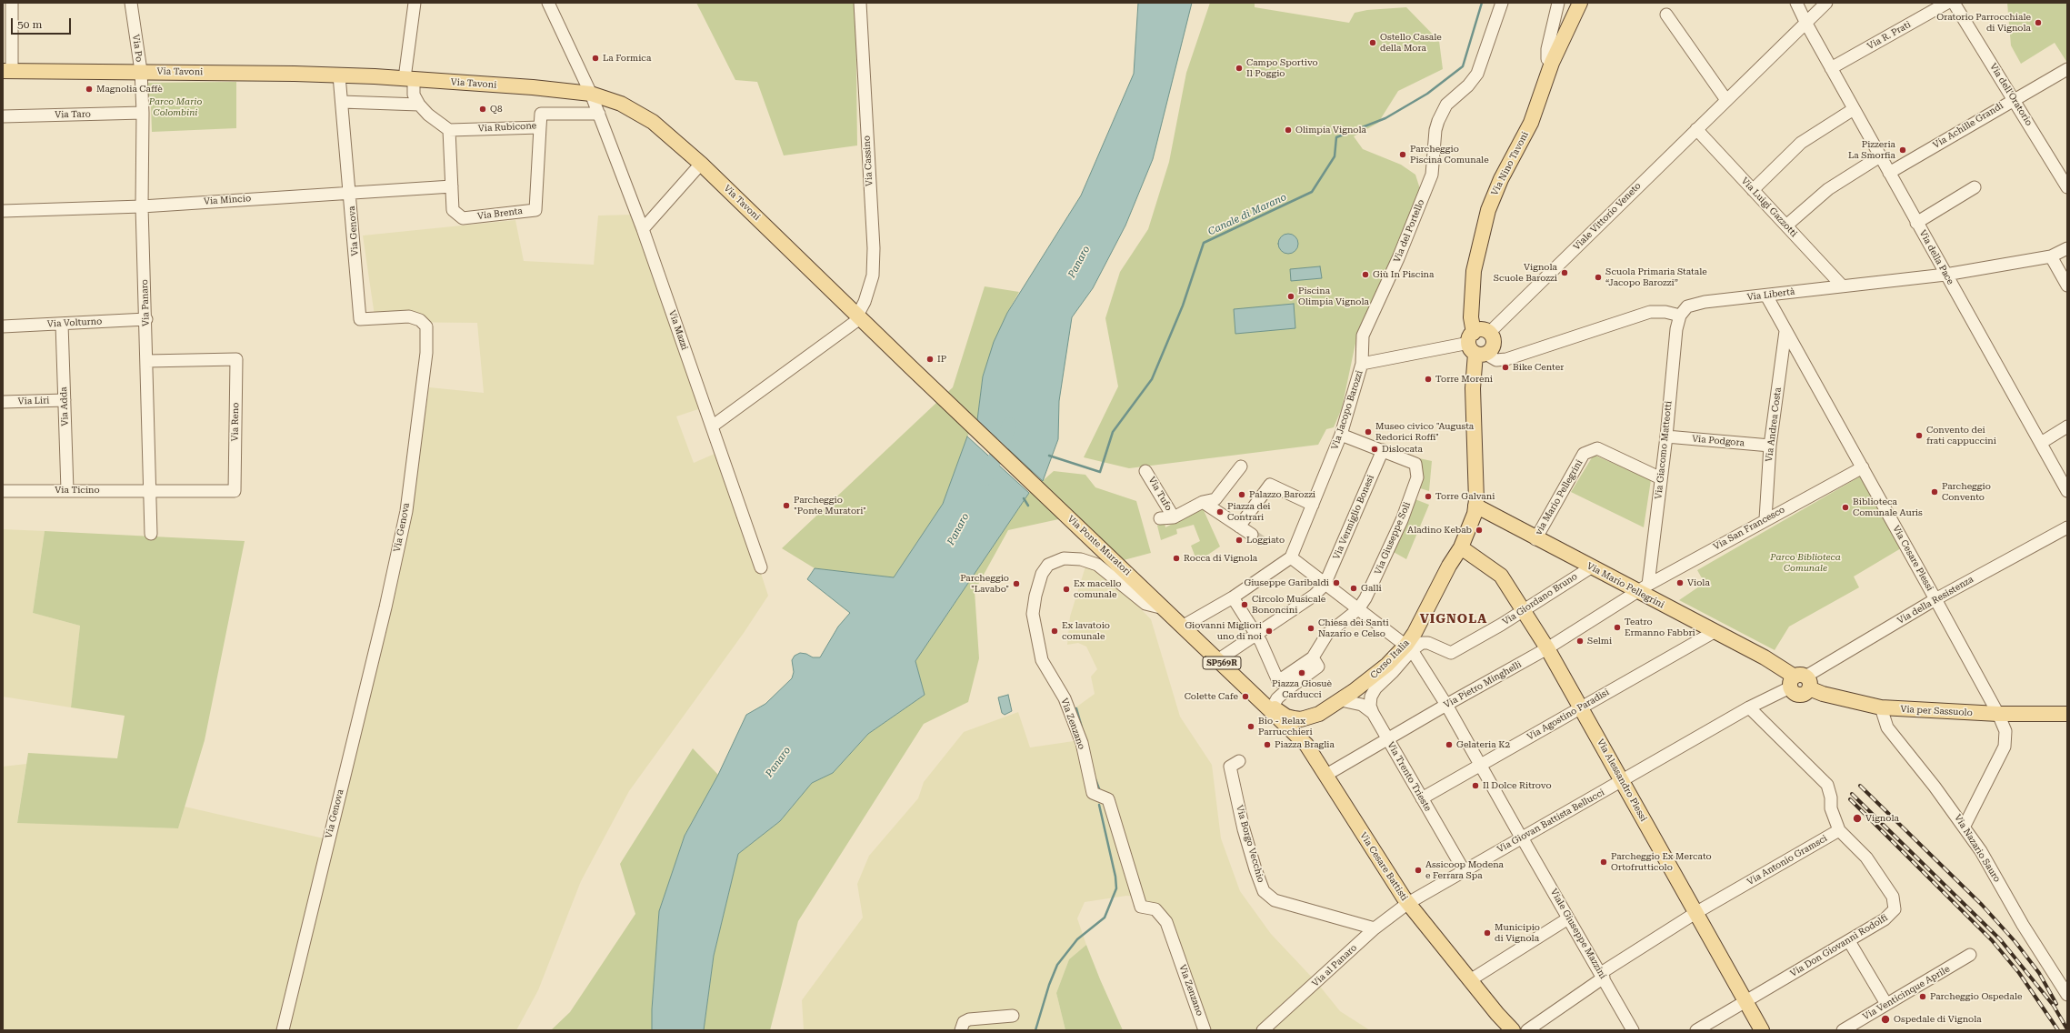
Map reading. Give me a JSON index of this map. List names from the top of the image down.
{
  "streets": {
    "main road": [
      "Via Tavoni",
      "Via Nino Tavoni",
      "Via Ponte Muratori",
      "Via Mario Pellegrini",
      "Corso Italia",
      "SP569R",
      "Via per Sassuolo",
      "Via Alessandro Plessi",
      "Via Cesare Battisti"
    ],
    "street": [
      "Via R. Prati",
      "Via Po",
      "Via dell'Oratorio",
      "Via Taro",
      "Via Achille Grandi",
      "Via Rubicone",
      "Via Cassino",
      "Via Mincio",
      "Via Luigi Gazzotti",
      "Via Brenta",
      "Viale Vittorio Veneto",
      "Via Genova",
      "Via del Portello",
      "Via della Pace",
      "Via Libertà",
      "Via Panaro",
      "Via Volturno",
      "Via Mazzi",
      "Via Liri",
      "Via Adda",
      "Via Jacopo Barozzi",
      "Via Reno",
      "Via Andrea Costa",
      "Via Podgora",
      "Via Giacomo Matteotti",
      "Via Ticino",
      "Via Tufo",
      "via Mario Pellegrini",
      "Via Vermiglio Bonesi",
      "Via San Francesco",
      "Via Giuseppe Soli",
      "Via Cesare Plessi",
      "Via Giordano Bruno",
      "Via della Resistenza",
      "Via Pietro Minghelli",
      "Via Agostino Paradisi",
      "Via Zenzano",
      "Via Trento Trieste",
      "Via Giovan Battista Bellucci",
      "Via Borgo Vecchio",
      "Via Nazario Sauro",
      "Via Antonio Gramsci",
      "Viale Giuseppe Mazzini",
      "Via Don Giovanni Rodolfi",
      "Via al Panaro",
      "Via Venticinque Aprile"
    ]
  },
  "crossings": [
    ["Via R. Prati", "Via della Pace"],
    ["Via Po", "Via Tavoni"],
    ["Via Po", "Via Panaro"],
    ["Via Tavoni", "Via Cassino"],
    ["Via Tavoni", "Via Genova"],
    ["Via Tavoni", "Via Panaro"],
    ["Via Tavoni", "Via Mazzi"],
    ["Via Tavoni", "Via Ponte Muratori"],
    ["Via dell'Oratorio", "Via Achille Grandi"],
    ["Via Taro", "Via Panaro"],
    ["Via Achille Grandi", "Via della Pace"],
    ["Via Rubicone", "Via Brenta"],
    ["Via Rubicone", "Via Mazzi"],
    ["Via Nino Tavoni", "Via Mario Pellegrini"],
    ["Via Nino Tavoni", "Corso Italia"],
    ["Via Mincio", "Via Brenta"],
    ["Via Mincio", "Via Genova"],
    ["Via Mincio", "Via Panaro"],
    ["Via Luigi Gazzotti", "Viale Vittorio Veneto"],
    ["Via Luigi Gazzotti", "Via Libertà"],
    ["Viale Vittorio Veneto", "Via della Pace"],
    ["Via del Portello", "Via Jacopo Barozzi"],
    ["Via della Pace", "Via Libertà"],
    ["Via Libertà", "Via Giacomo Matteotti"],
    ["Via Libertà", "Via Cesare Plessi"],
    ["Via Panaro", "Via Volturno"],
    ["Via Panaro", "Via Reno"],
    ["Via Panaro", "Via Ticino"],
    ["Via Volturno", "Via Adda"],
    ["Via Liri", "Via Adda"],
    ["Via Adda", "Via Ticino"],
    ["Via Reno", "Via Ticino"],
    ["Via Andrea Costa", "Via Podgora"],
    ["Via Andrea Costa", "Via San Francesco"],
    ["Via Andrea Costa", "Via Cesare Plessi"],
    ["Via Podgora", "Via Giacomo Matteotti"],
    ["Via Giacomo Matteotti", "via Mario Pellegrini"],
    ["Via Giacomo Matteotti", "Via San Francesco"],
    ["Via Giacomo Matteotti", "Via Mario Pellegrini"],
    ["Via Giacomo Matteotti", "Via Pietro Minghelli"],
    ["via Mario Pellegrini", "Via Mario Pellegrini"],
    ["Via Vermiglio Bonesi", "Via Giuseppe Soli"],
    ["Via San Francesco", "Via Cesare Plessi"],
    ["Via San Francesco", "Via Mario Pellegrini"],
    ["Via San Francesco", "Via Pietro Minghelli"],
    ["Via Ponte Muratori", "Corso Italia"],
    ["Via Ponte Muratori", "Via Zenzano"],
    ["Via Ponte Muratori", "Via Cesare Battisti"],
    ["Via Cesare Plessi", "Via della Resistenza"],
    ["Via Cesare Plessi", "Via per Sassuolo"],
    ["Via Cesare Plessi", "Via Nazario Sauro"],
    ["Via Mario Pellegrini", "Via Giordano Bruno"],
    ["Via Mario Pellegrini", "Via della Resistenza"],
    ["Via Mario Pellegrini", "Corso Italia"],
    ["Via Mario Pellegrini", "Via Pietro Minghelli"],
    ["Via Mario Pellegrini", "Via per Sassuolo"],
    ["Via Mario Pellegrini", "Via Agostino Paradisi"],
    ["Via Mario Pellegrini", "Via Giovan Battista Bellucci"],
    ["Via Giordano Bruno", "Corso Italia"],
    ["Via Giordano Bruno", "Via Alessandro Plessi"],
    ["Via Giordano Bruno", "Viale Giuseppe Mazzini"],
    ["Via della Resistenza", "Via per Sassuolo"],
    ["Via della Resistenza", "Via Giovan Battista Bellucci"],
    ["Corso Italia", "Via Trento Trieste"],
    ["Corso Italia", "Via Alessandro Plessi"],
    ["Corso Italia", "Via Cesare Battisti"],
    ["Corso Italia", "Viale Giuseppe Mazzini"],
    ["Via Pietro Minghelli", "Via Trento Trieste"],
    ["Via Pietro Minghelli", "Via Alessandro Plessi"],
    ["Via Pietro Minghelli", "Via Cesare Battisti"],
    ["Via Pietro Minghelli", "Viale Giuseppe Mazzini"],
    ["Via per Sassuolo", "Via Giovan Battista Bellucci"],
    ["Via per Sassuolo", "Via Nazario Sauro"],
    ["Via Agostino Paradisi", "Via Trento Trieste"],
    ["Via Agostino Paradisi", "Via Alessandro Plessi"],
    ["Via Agostino Paradisi", "Viale Giuseppe Mazzini"],
    ["Via Trento Trieste", "Via Giovan Battista Bellucci"],
    ["Via Alessandro Plessi", "Via Giovan Battista Bellucci"],
    ["Via Alessandro Plessi", "Via Antonio Gramsci"],
    ["Via Alessandro Plessi", "Via Don Giovanni Rodolfi"],
    ["Via Giovan Battista Bellucci", "Via Cesare Battisti"],
    ["Via Giovan Battista Bellucci", "Viale Giuseppe Mazzini"],
    ["Via Giovan Battista Bellucci", "Via al Panaro"],
    ["Via Borgo Vecchio", "Via al Panaro"],
    ["Via Antonio Gramsci", "Viale Giuseppe Mazzini"],
    ["Via Antonio Gramsci", "Via Don Giovanni Rodolfi"],
    ["Via Cesare Battisti", "Via al Panaro"]
  ],
  "districts": ["VIGNOLA"],
  "water": ["Canale di Marano", "Panaro"],
  "parks": ["Parco Mario Colombini", "Parco Biblioteca Comunale"],
  "places": [
    "Oratorio Parrocchiale di Vignola",
    "Ostello Casale della Mora",
    "La Formica",
    "Campo Sportivo Il Poggio",
    "Magnolia Caffè",
    "Q8",
    "Olimpia Vignola",
    "Pizzeria La Smorfia",
    "Parcheggio Piscina Comunale",
    "Vignola Scuole Barozzi",
    "Giù In Piscina",
    "Scuola Primaria Statale “Jacopo Barozzi”",
    "Piscina Olimpia Vignola",
    "IP",
    "Bike Center",
    "Torre Moreni",
    "Museo civico \"Augusta Redorici Roffi\"",
    "Convento dei frati cappuccini",
    "Dislocata",
    "Parcheggio Convento",
    "Palazzo Barozzi",
    "Torre Galvani",
    "Parcheggio \"Ponte Muratori\"",
    "Biblioteca Comunale Auris",
    "Piazza dei Contrari",
    "Aladino Kebab",
    "Loggiato",
    "Rocca di Vignola",
    "Giuseppe Garibaldi",
    "Viola",
    "Parcheggio \"Lavabo\"",
    "Galli",
    "Ex macello comunale",
    "Circolo Musicale Bononcini",
    "Teatro Ermanno Fabbri",
    "Chiesa dei Santi Nazario e Celso",
    "Ex lavatoio comunale",
    "Giovanni Migliori uno di noi",
    "Selmi",
    "Piazza Giosuè Carducci",
    "Colette Cafe",
    "Bio - Relax Parrucchieri",
    "Piazza Braglia",
    "Gelateria K2",
    "Il Dolce Ritrovo",
    "Vignola",
    "Parcheggio Ex Mercato Ortofrutticolo",
    "Assicoop Modena e Ferrara Spa",
    "Municipio di Vignola",
    "Parcheggio Ospedale",
    "Ospedale di Vignola"
  ],
  "scale_bar": "50 m"
}
